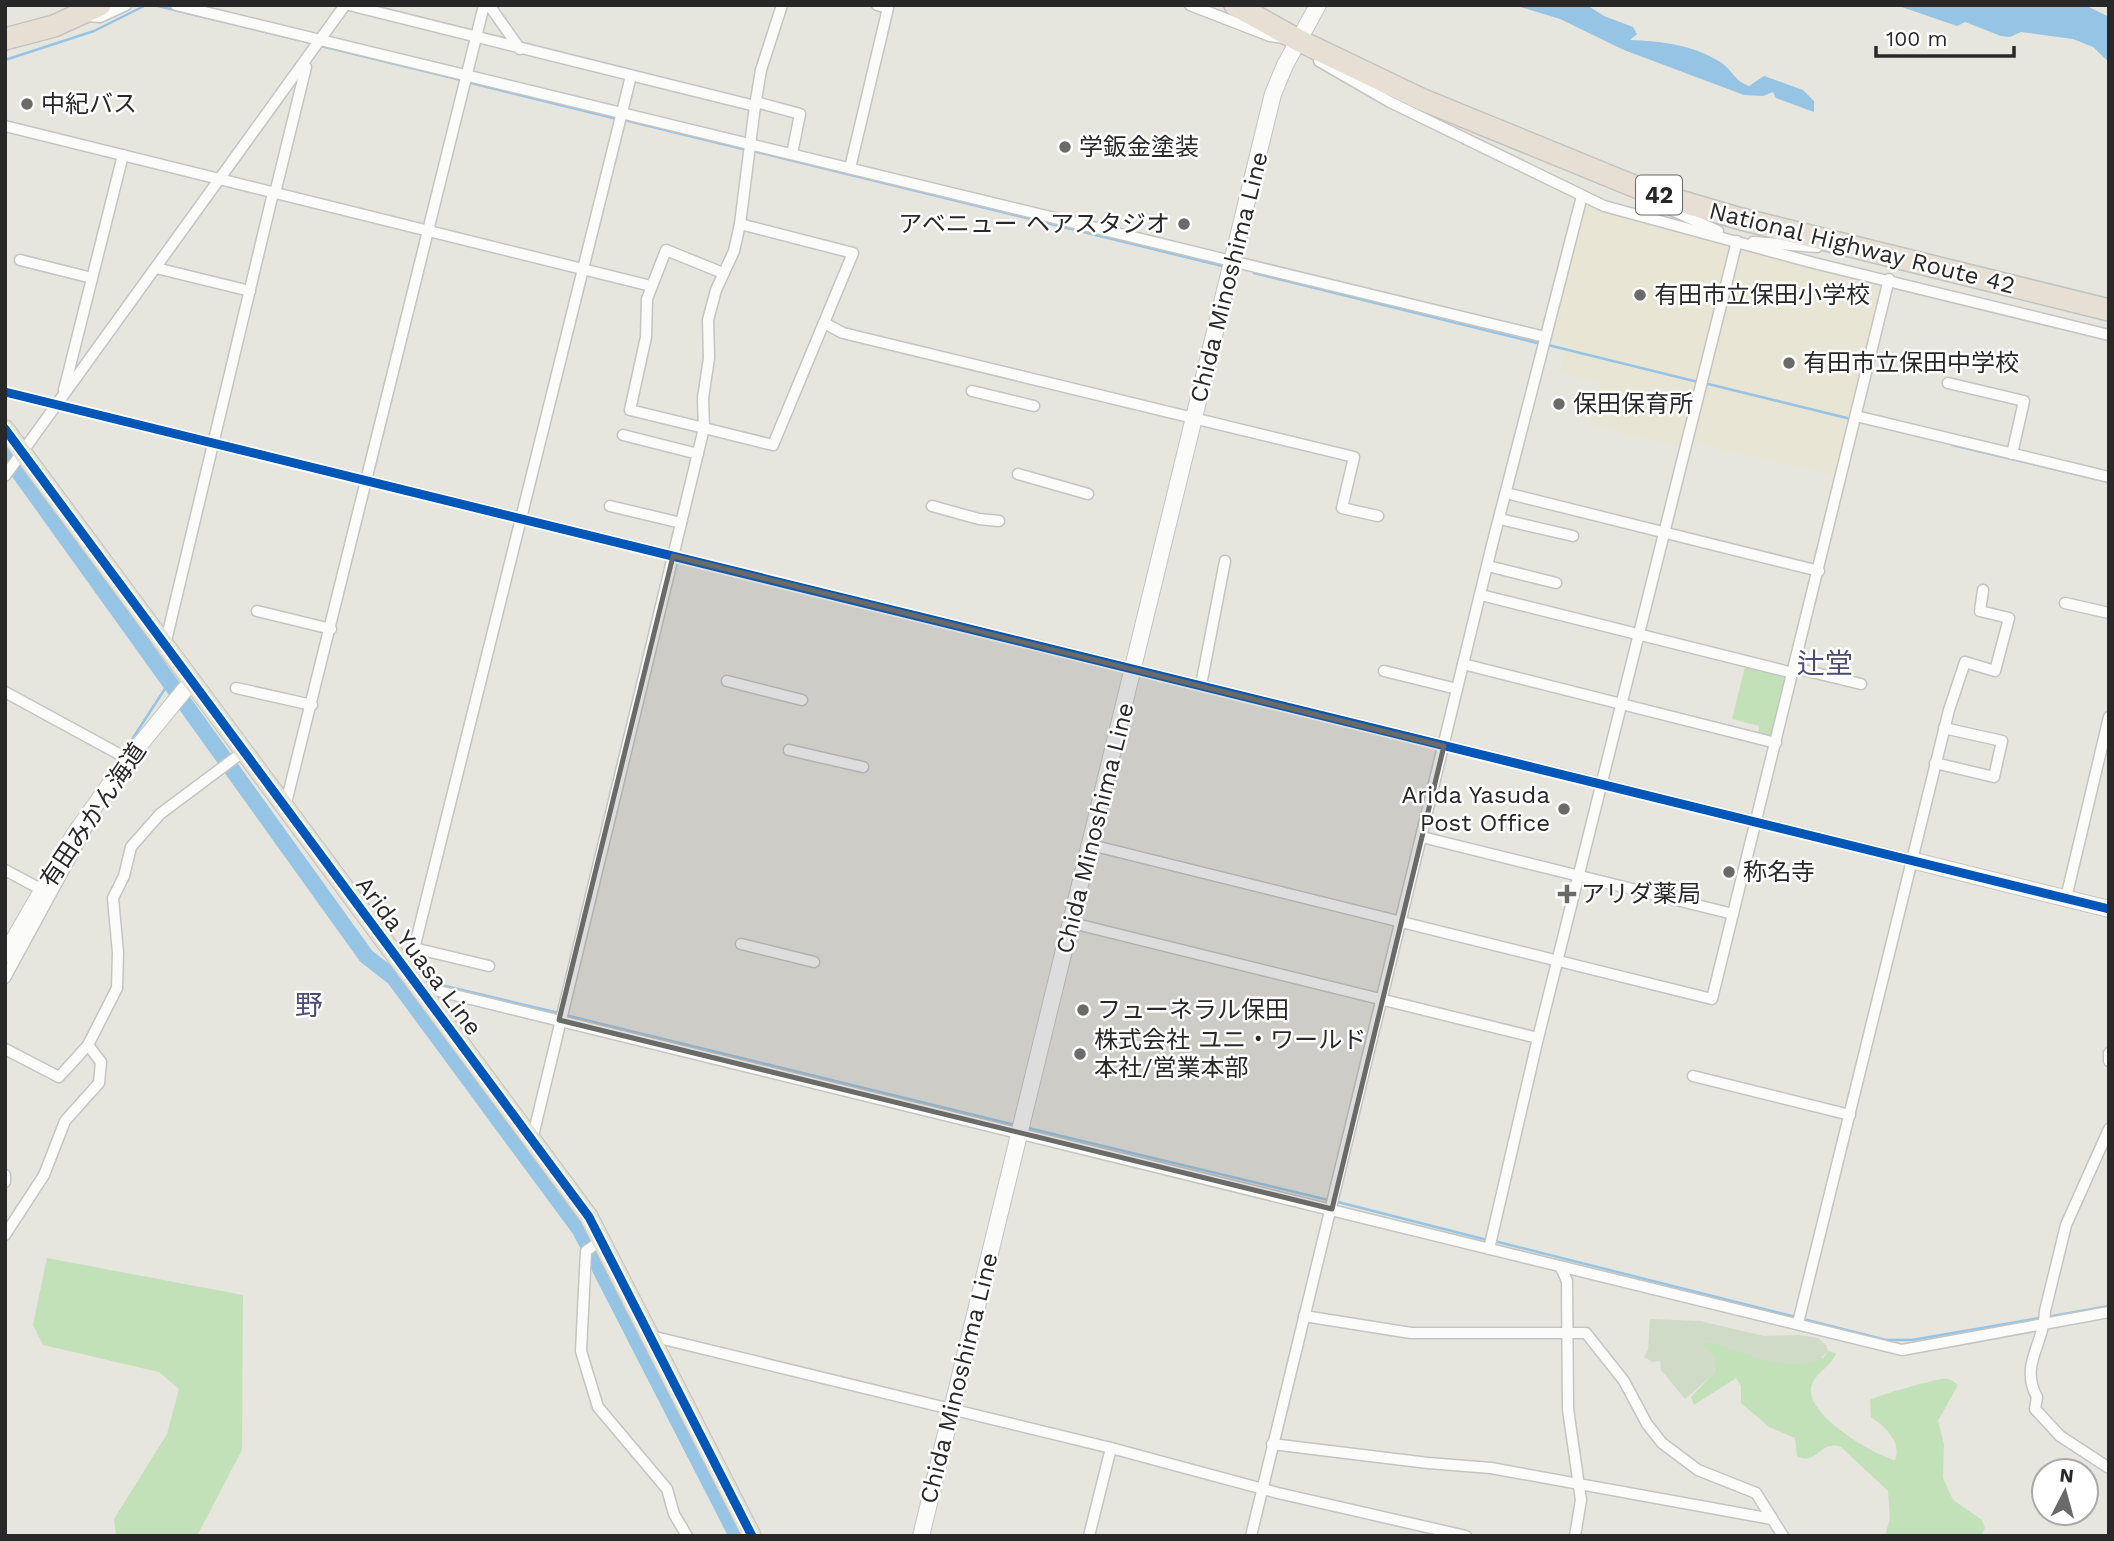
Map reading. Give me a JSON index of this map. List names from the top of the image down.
{
  "streets": {
    "highway": ["42", "National Highway Route 42"],
    "main road": ["Chida Minoshima Line", "有田みかん海道", "Arida Yuasa Line"]
  },
  "crossings": [
    ["National Highway Route 42", "Chida Minoshima Line"],
    ["有田みかん海道", "Arida Yuasa Line"]
  ],
  "districts": ["辻堂", "野"],
  "places": {
    "other": [
      "中紀バス",
      "学鈑金塗装",
      "アベニュー ヘアスタジオ",
      "有田市立保田小学校",
      "有田市立保田中学校",
      "保田保育所",
      "Arida Yasuda Post Office",
      "称名寺",
      "フューネラル保田",
      "株式会社 ユニ・ワールド 本社/営業本部"
    ],
    "health": ["アリダ薬局"]
  },
  "scale_bar": "100 m",
  "north": "top"
}
